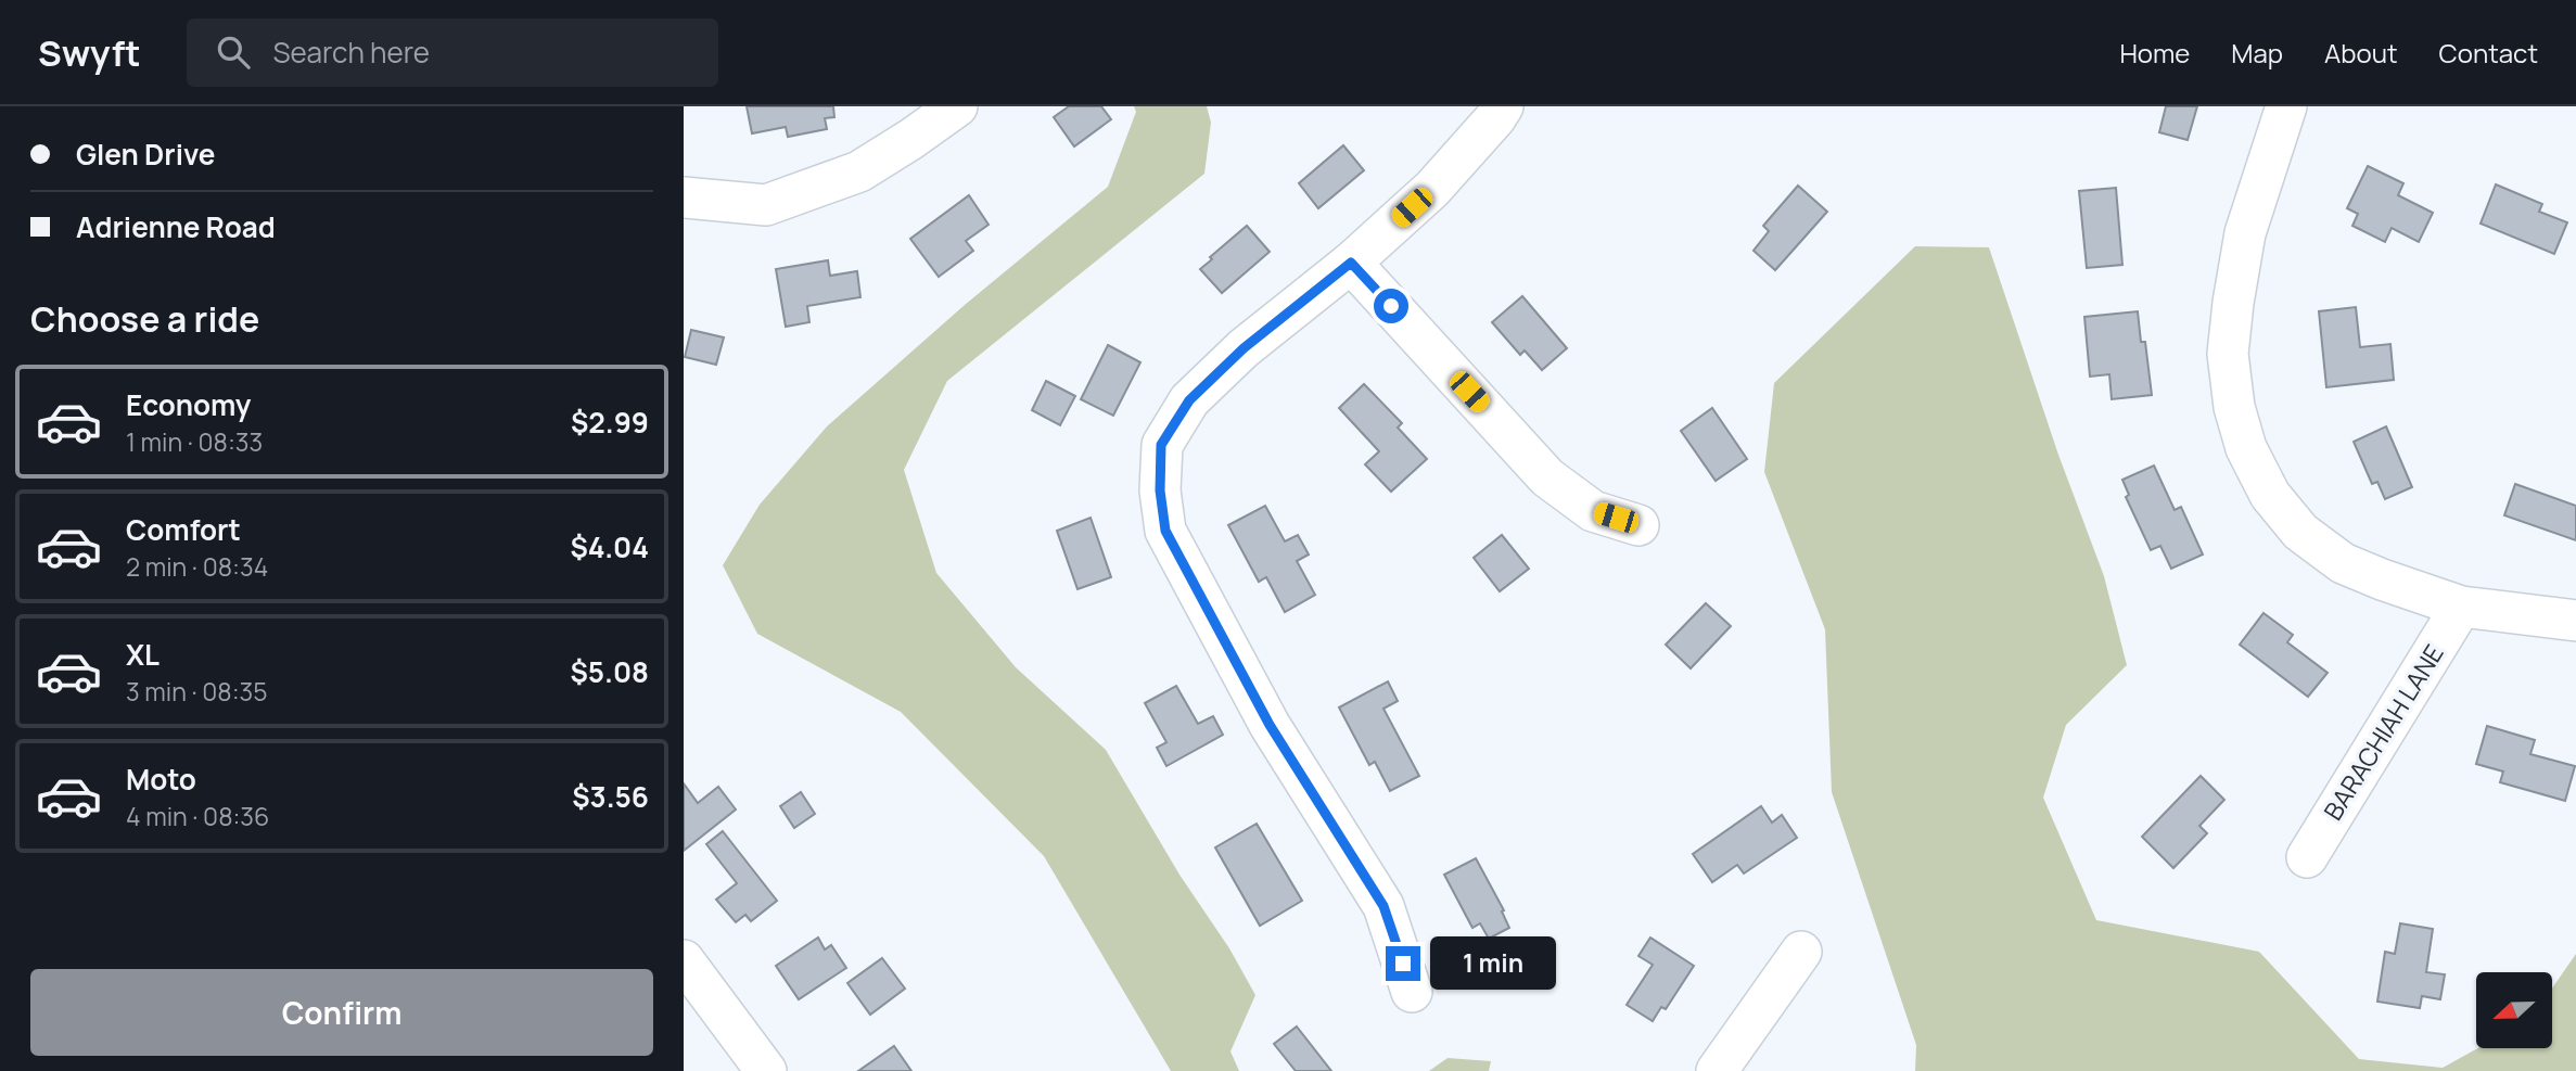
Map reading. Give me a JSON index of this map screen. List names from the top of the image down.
{
  "streets": {
    "street": ["BARACHIAH LANE"]
  },
  "north": "left",
  "page": {
    "header": "Swyft",
    "search": "Search here",
    "nav": [
      "Home",
      "Map",
      "About",
      "Contact"
    ],
    "banner": ["Glen Drive", "Adrienne Road"],
    "heading": "Choose a ride",
    "list": [
      {
        "name": "Economy",
        "note": "1 min · 08:33",
        "value": "$2.99"
      },
      {
        "name": "Comfort",
        "note": "2 min · 08:34",
        "value": "$4.04"
      },
      {
        "name": "XL",
        "note": "3 min · 08:35",
        "value": "$5.08"
      },
      {
        "name": "Moto",
        "note": "4 min · 08:36",
        "value": "$3.56"
      }
    ],
    "bubble": "1 min",
    "buttons": "Confirm"
  }
}
